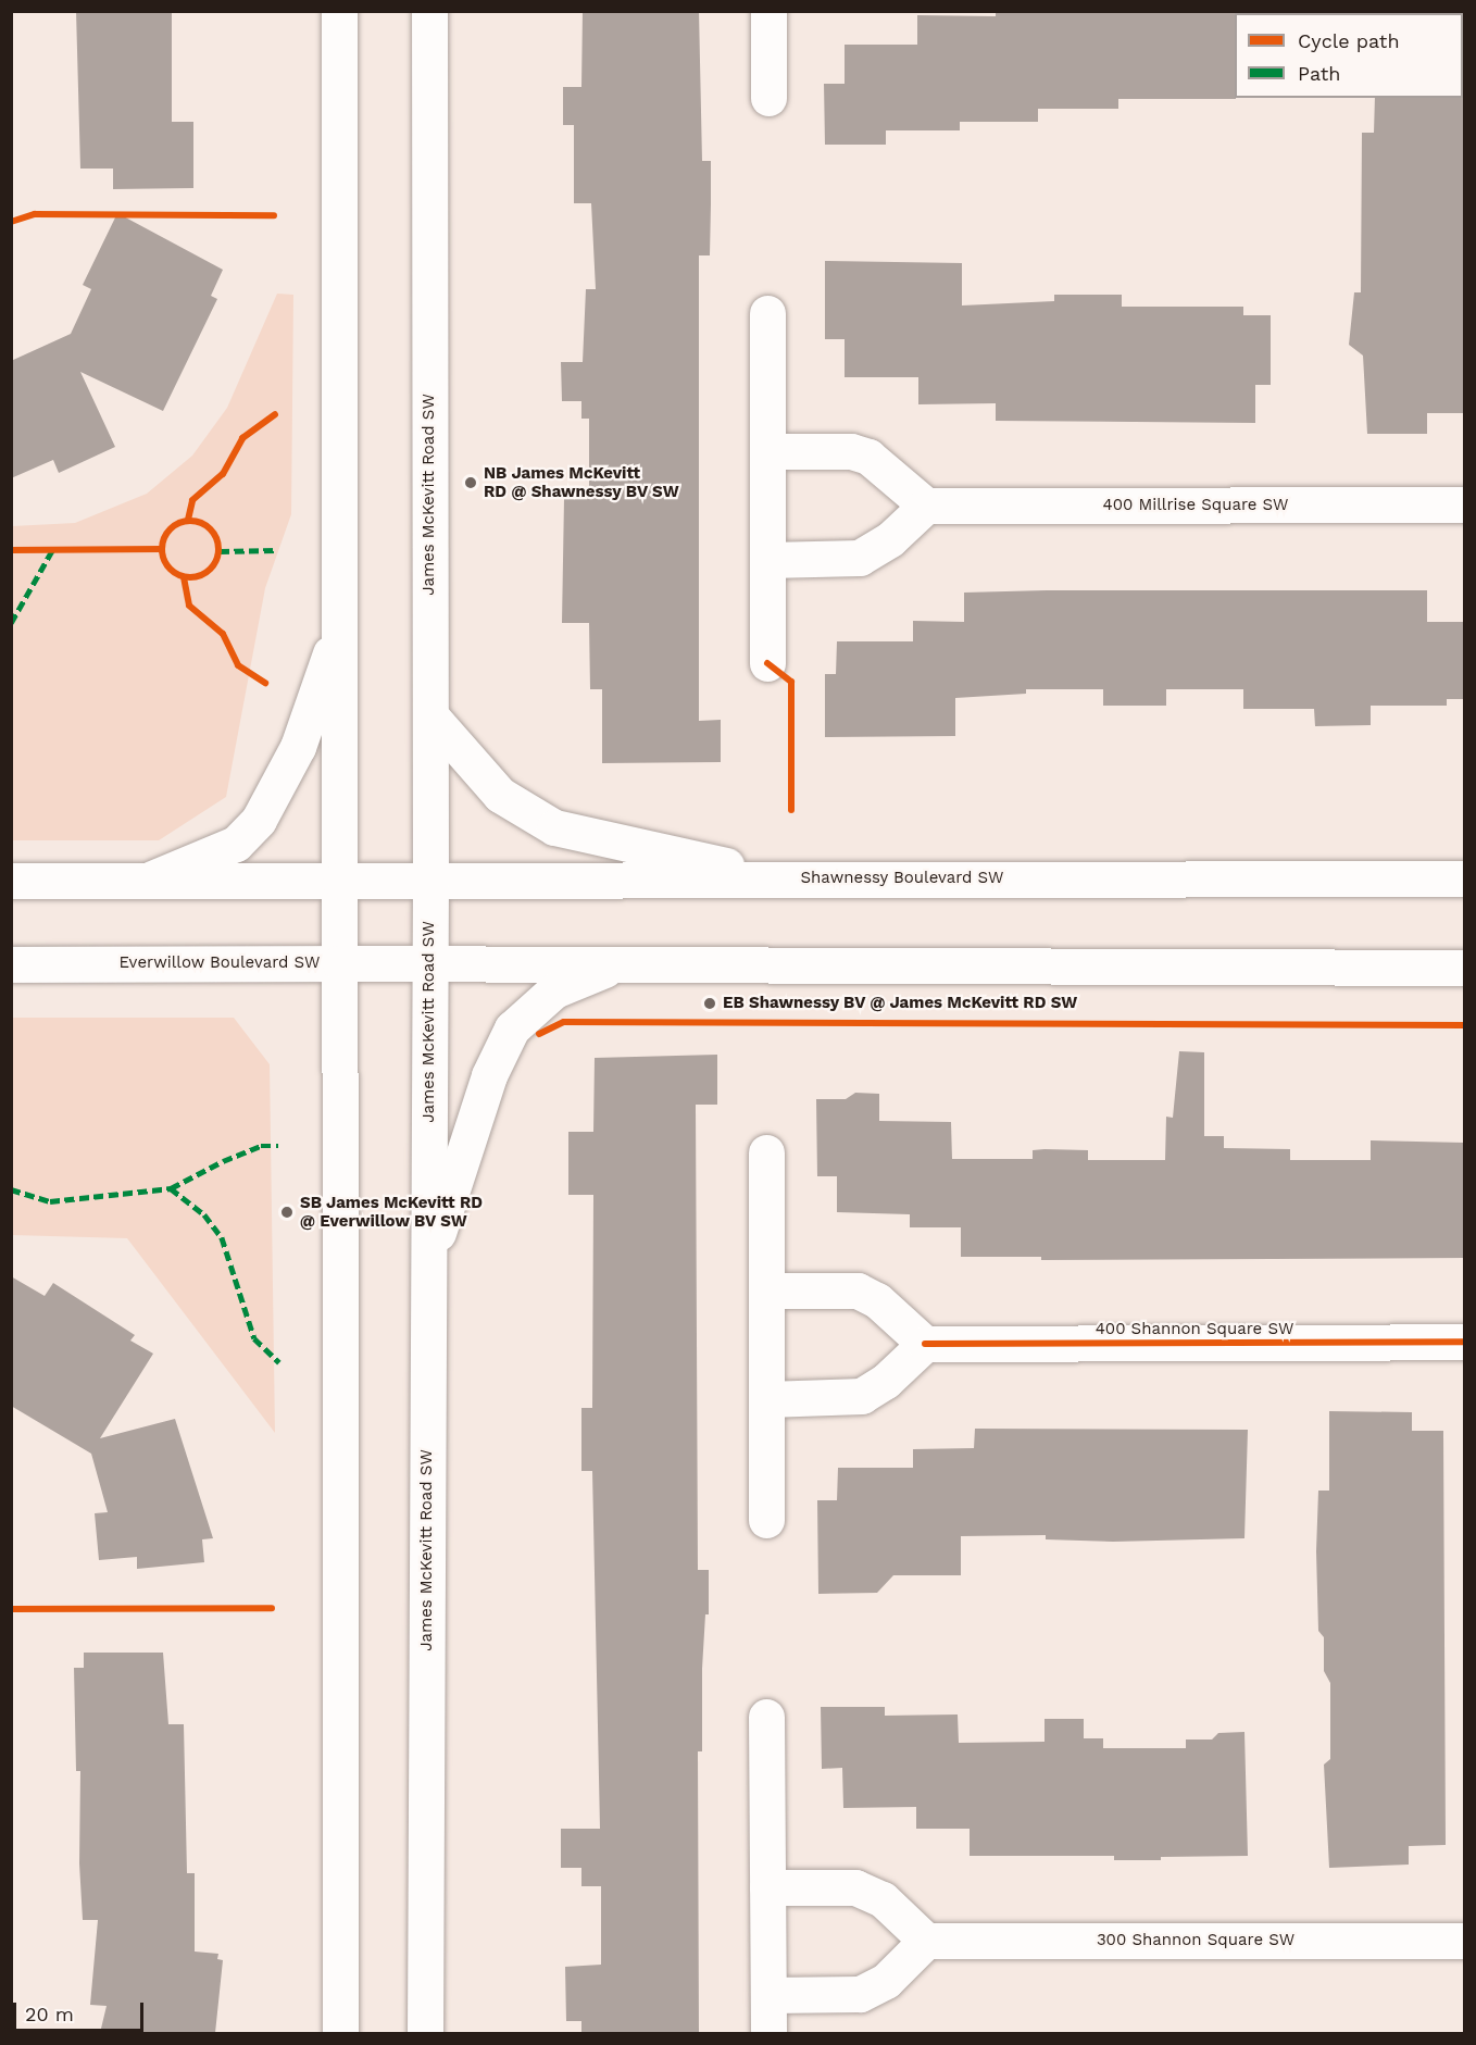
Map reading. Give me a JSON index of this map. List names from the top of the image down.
{
  "streets": {
    "main road": [
      "James McKevitt Road SW",
      "400 Millrise Square SW",
      "Shawnessy Boulevard SW",
      "Everwillow Boulevard SW",
      "400 Shannon Square SW",
      "300 Shannon Square SW"
    ]
  },
  "crossings": [
    ["James McKevitt Road SW", "Shawnessy Boulevard SW"],
    ["James McKevitt Road SW", "Everwillow Boulevard SW"]
  ],
  "places": ["NB James McKevitt RD @ Shawnessy BV SW", "EB Shawnessy BV @ James McKevitt RD SW", "SB James McKevitt RD @ Everwillow BV SW"],
  "legend": ["Cycle path", "Path"],
  "scale_bar": "20 m"
}
